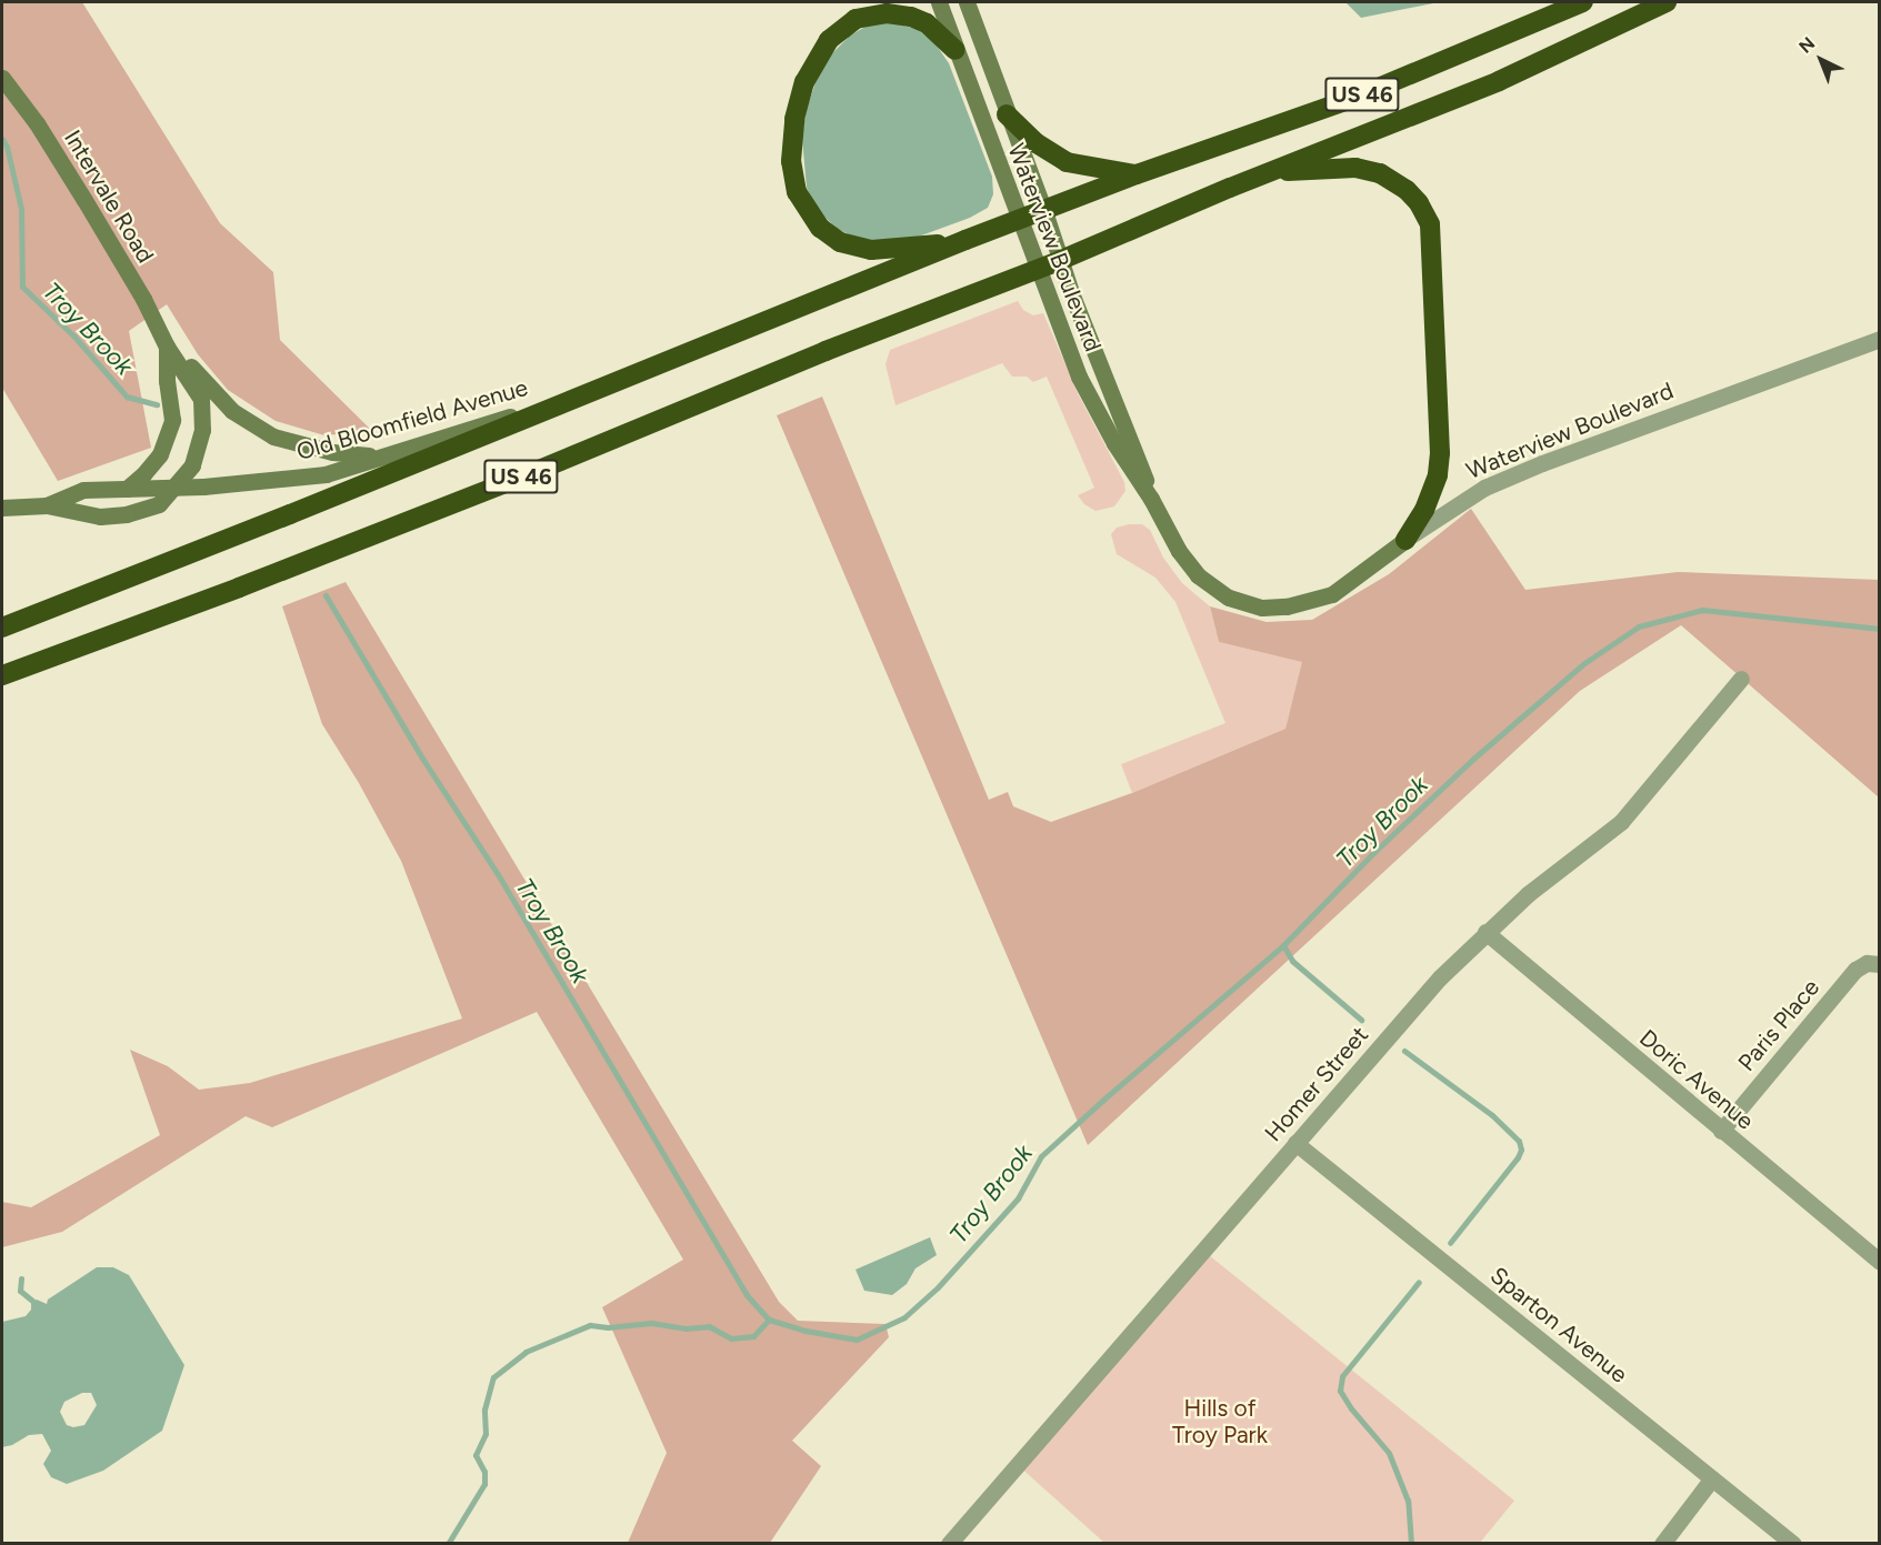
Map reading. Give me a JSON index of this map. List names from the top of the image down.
{
  "streets": {
    "highway": ["US 46"],
    "street": [
      "Intervale Road",
      "Waterview Boulevard",
      "Old Bloomfield Avenue",
      "Paris Place",
      "Doric Avenue",
      "Homer Street",
      "Sparton Avenue"
    ]
  },
  "crossings": [
    ["US 46", "Waterview Boulevard"],
    ["US 46", "Old Bloomfield Avenue"],
    ["Intervale Road", "Old Bloomfield Avenue"],
    ["Paris Place", "Doric Avenue"],
    ["Doric Avenue", "Homer Street"],
    ["Homer Street", "Sparton Avenue"]
  ],
  "water": ["Troy Brook"],
  "parks": ["Hills of Troy Park"],
  "north": "top left"
}
